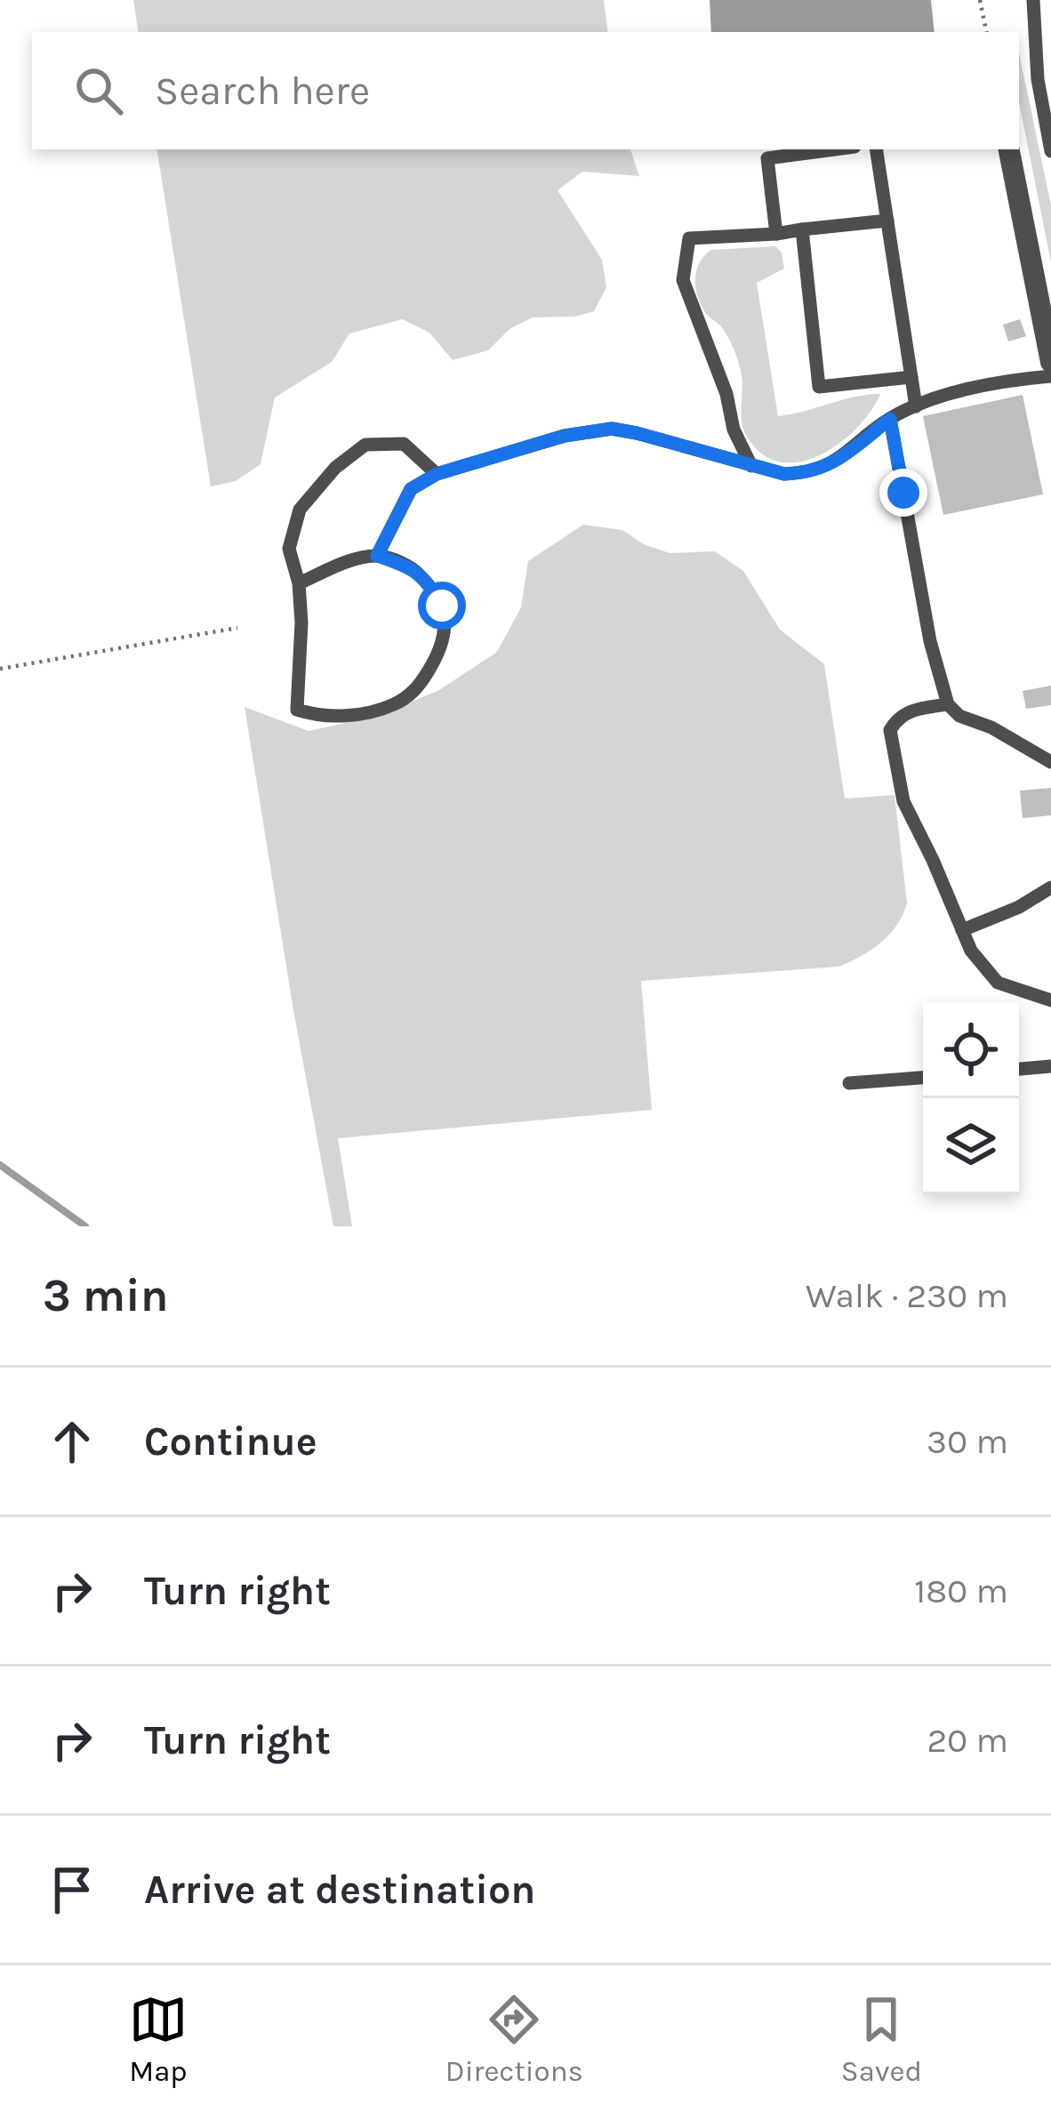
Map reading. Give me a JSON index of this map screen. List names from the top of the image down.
{
  "page": {
    "search": "Search here",
    "heading": ["3 min", "Walk · 230 m"],
    "list": [
      ["Continue", "30 m"],
      ["Turn right", "180 m"],
      ["Turn right", "20 m"],
      "Arrive at destination"
    ],
    "nav": ["Map", "Directions", "Saved"]
  }
}
